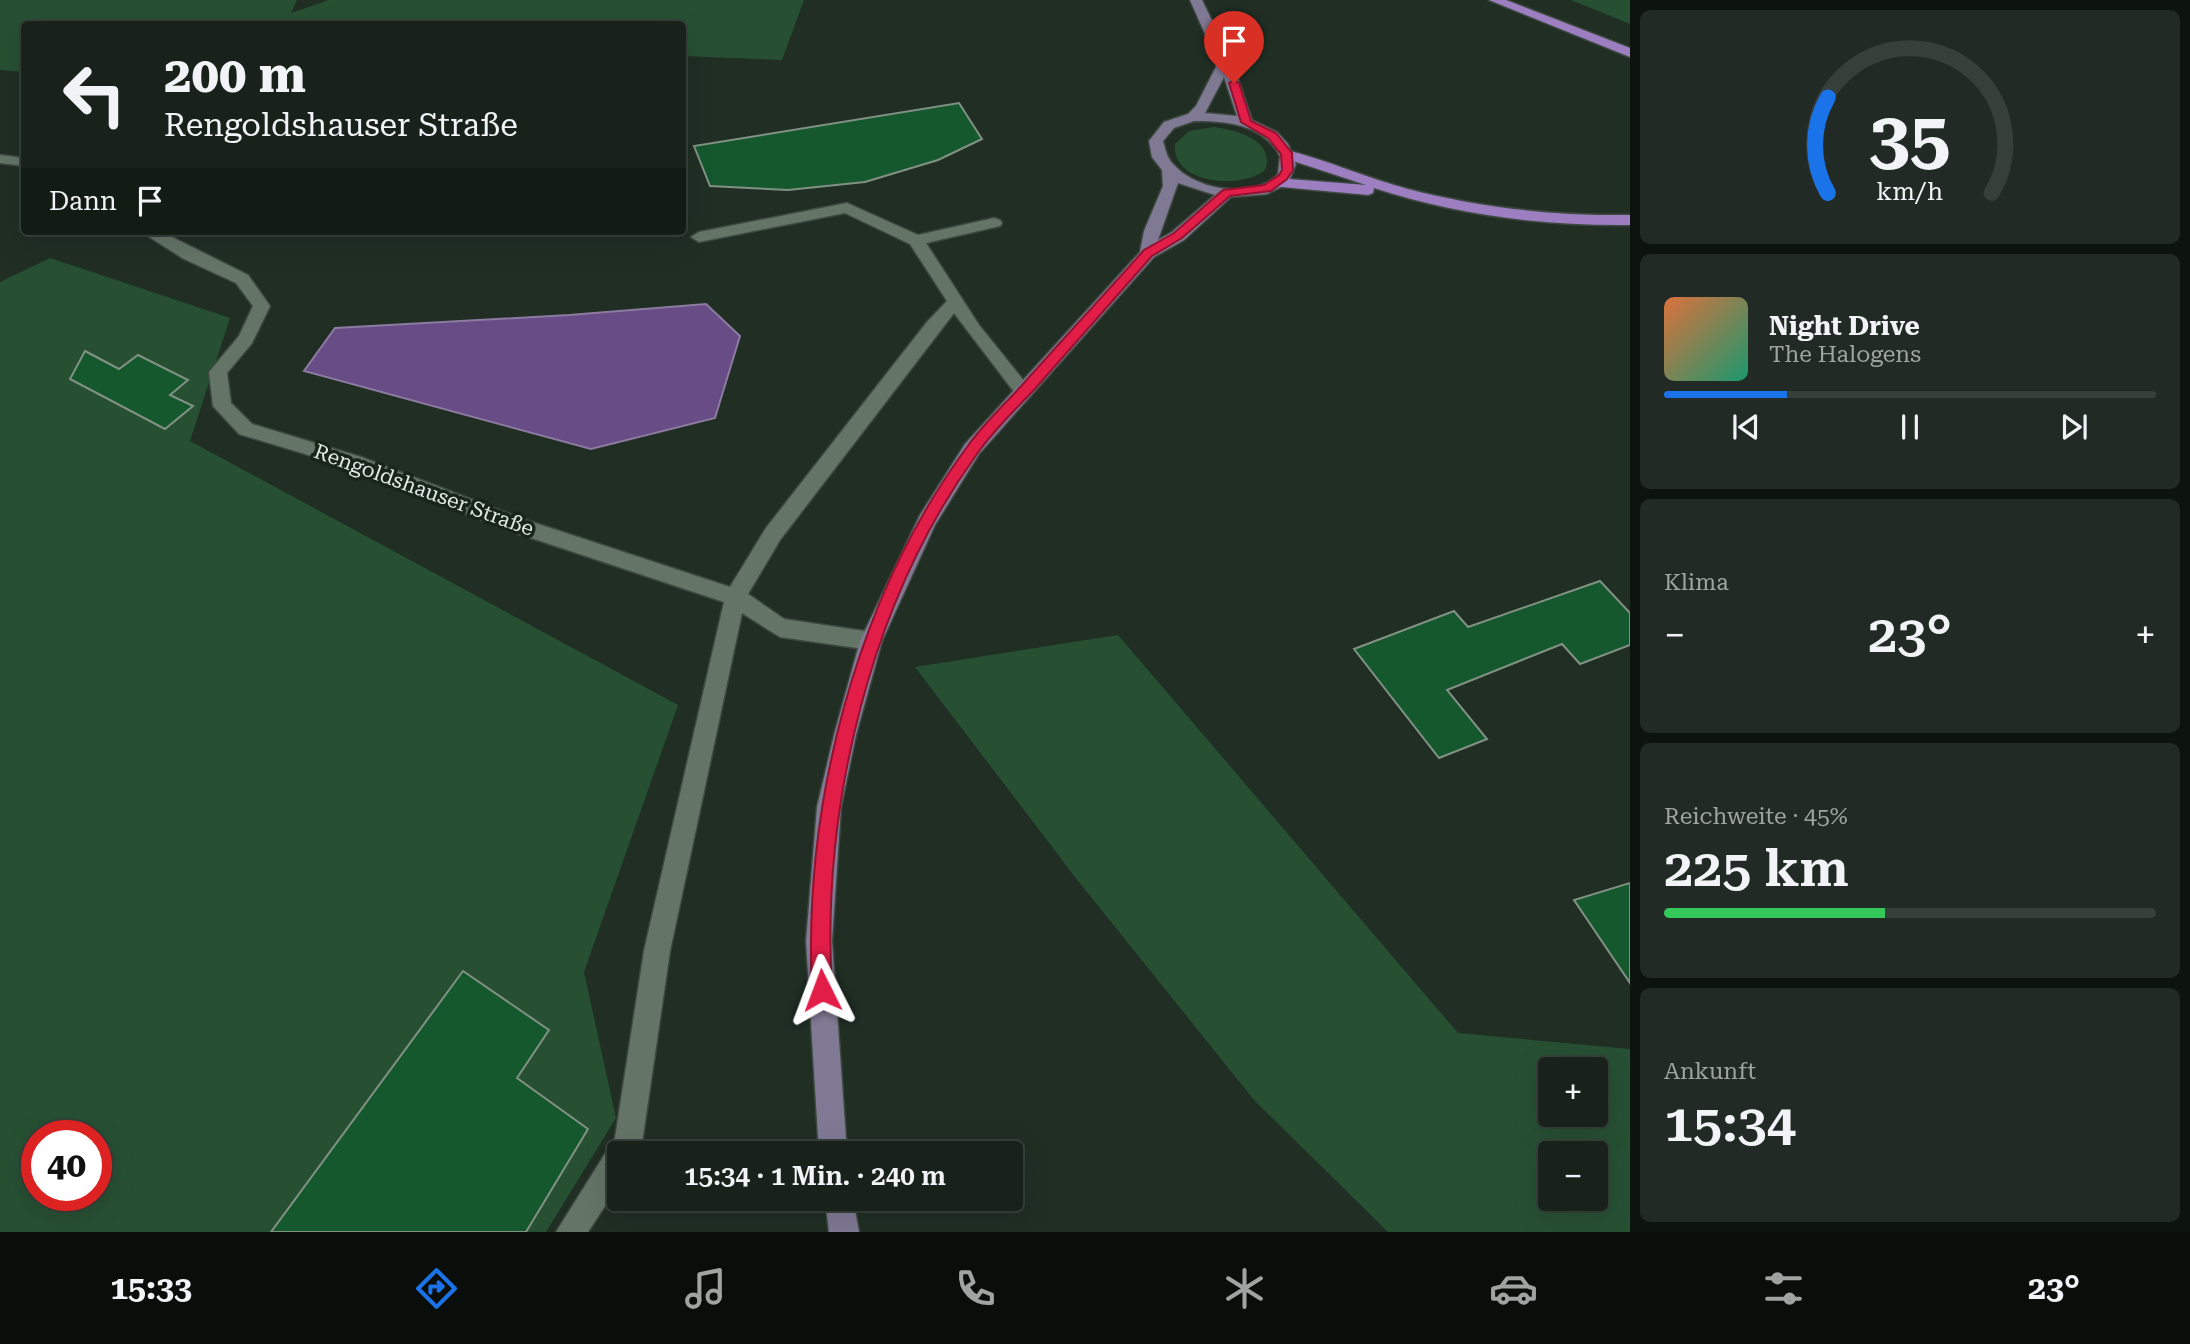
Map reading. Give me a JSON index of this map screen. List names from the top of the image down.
{
  "streets": {
    "lane": ["Rengoldshauser Straße"]
  },
  "page": {
    "turn": ["200 m", "Rengoldshauser Straße"],
    "then": "Dann",
    "song": ["Night Drive", "The Halogens"],
    "tile": [
      "Klima",
      ["Reichweite · 45%", "225 km"],
      ["Ankunft", "15:34"]
    ],
    "heat": ["−", "23°", "+"],
    "map_buttons": ["+", "−"],
    "limit": "40",
    "trip": "15:34 · 1 Min. · 240 m",
    "tabs": ["15:33", "23°"],
    "gauge": ["35", "km/h"]
  }
}
